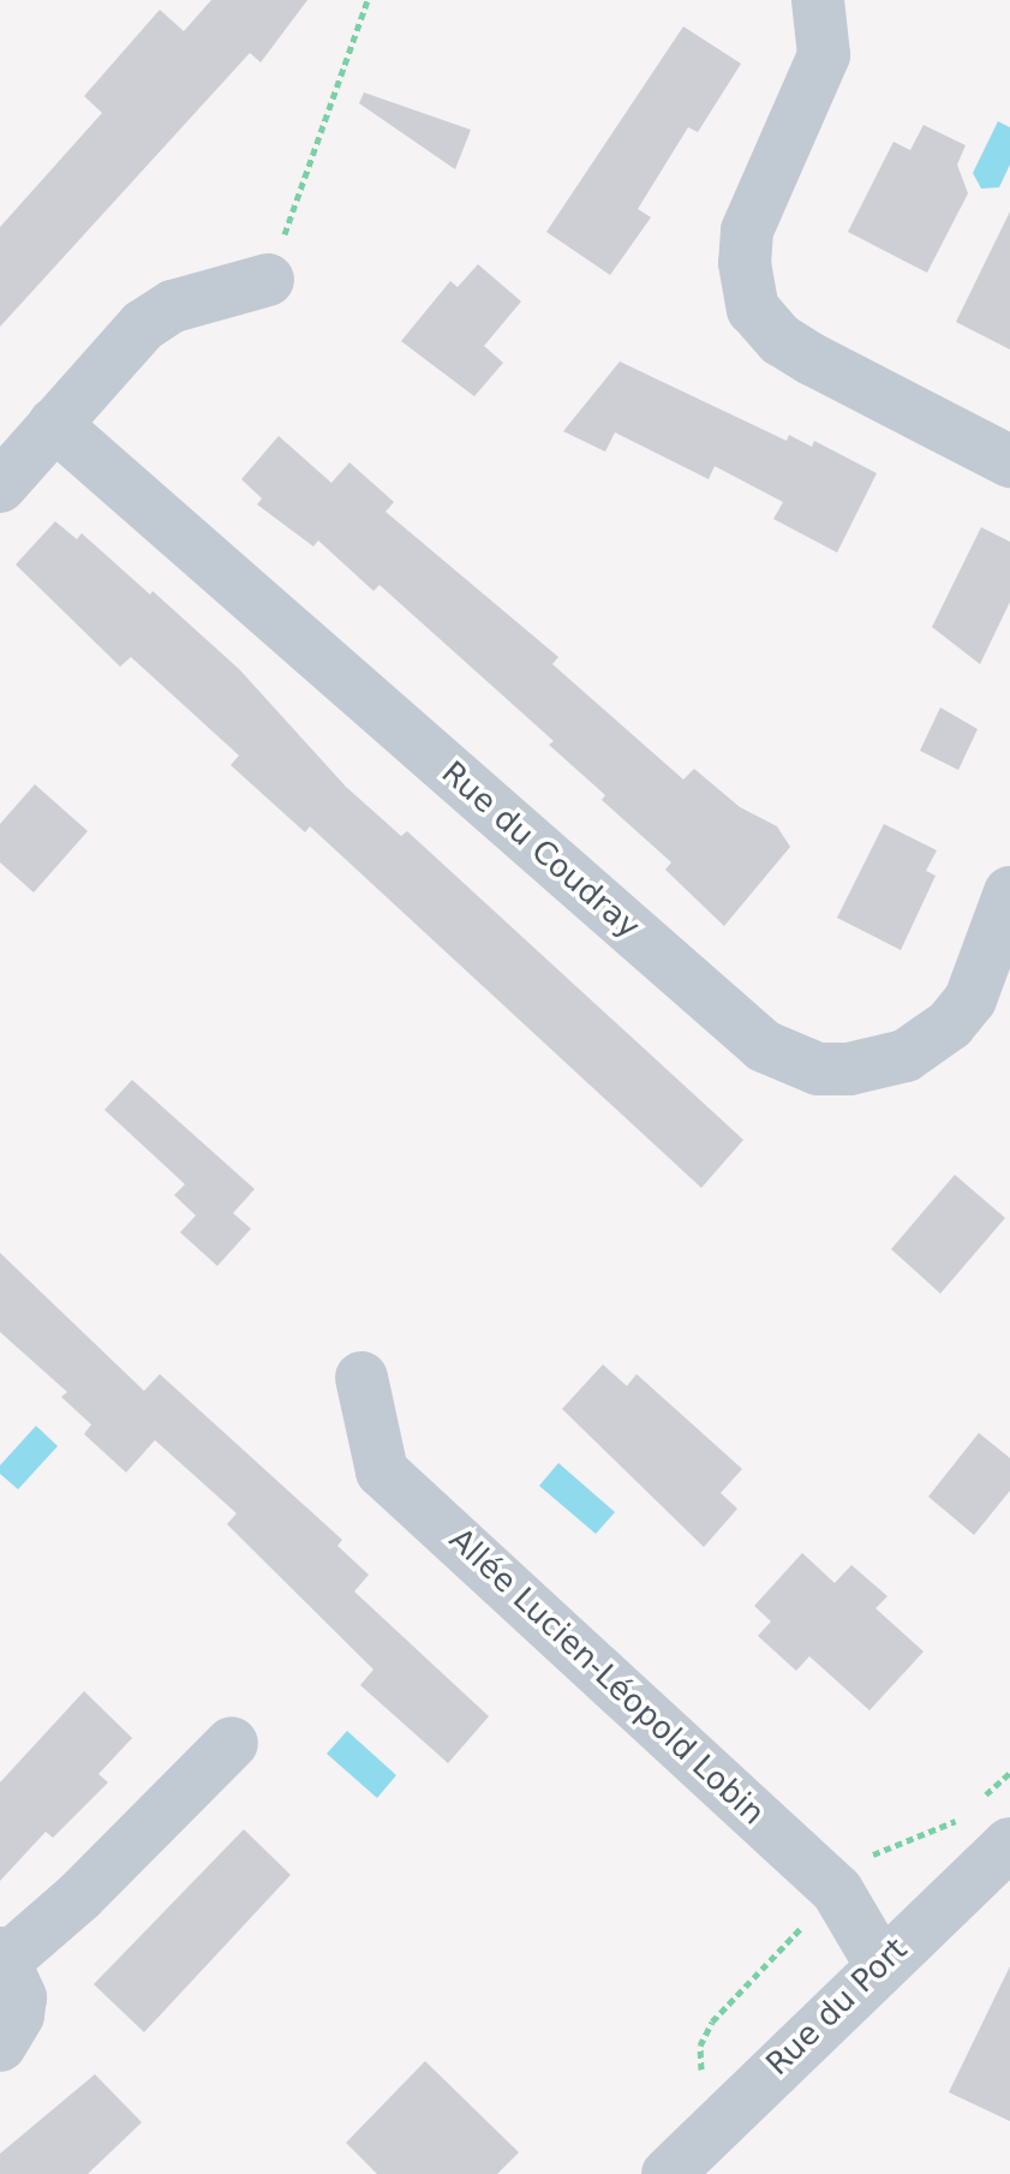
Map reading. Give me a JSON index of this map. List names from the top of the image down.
{
  "streets": {
    "street": ["Rue du Coudray", "Allée Lucien-Léopold Lobin", "Rue du Port"]
  },
  "crossings": [
    ["Allée Lucien-Léopold Lobin", "Rue du Port"]
  ]
}
